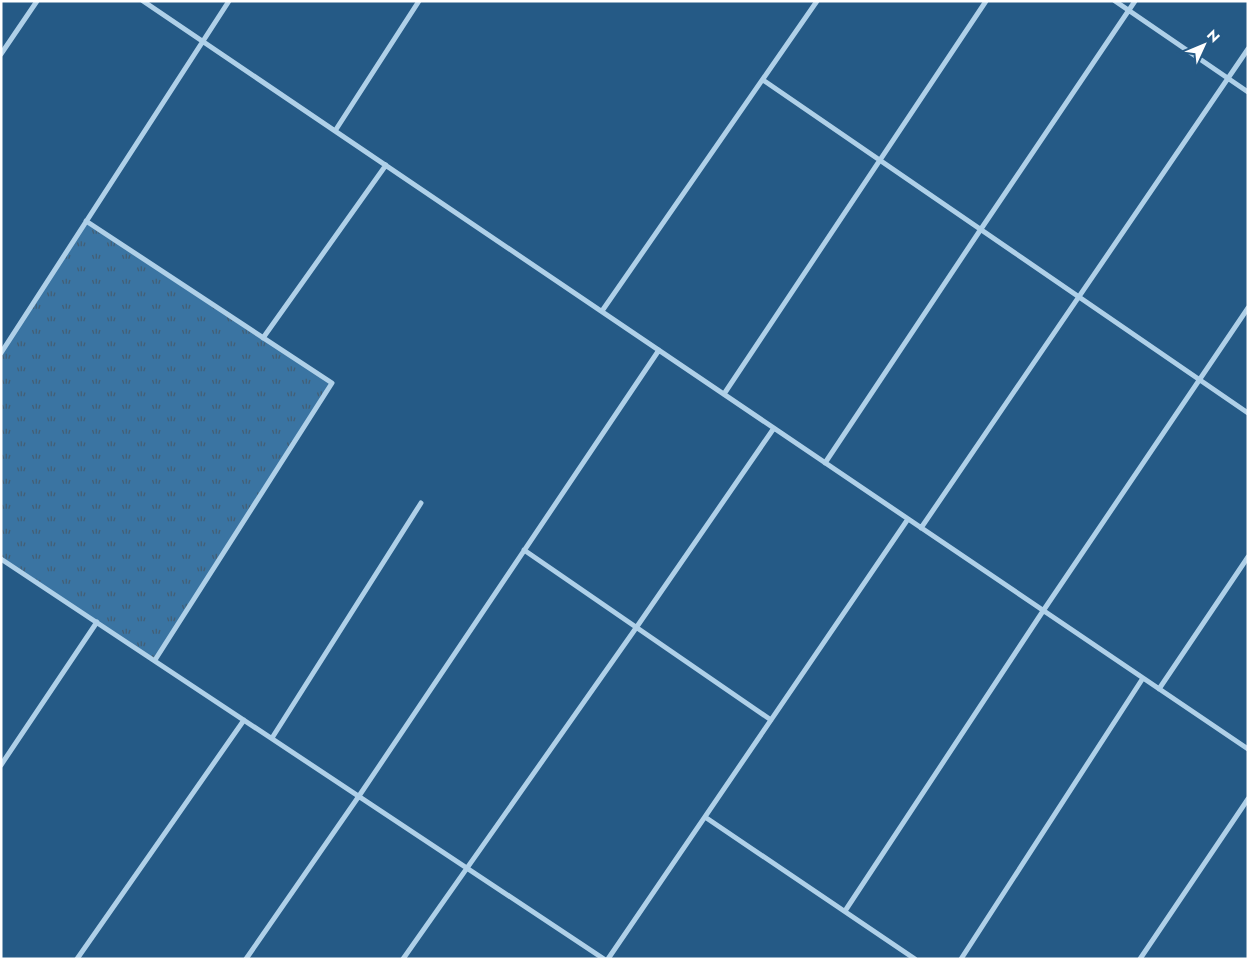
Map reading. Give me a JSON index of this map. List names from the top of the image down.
{
  "north": "top right"
}
